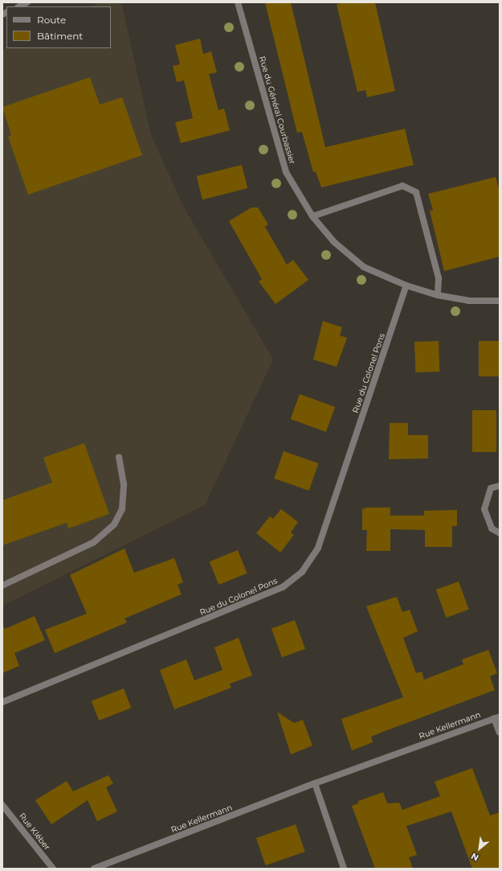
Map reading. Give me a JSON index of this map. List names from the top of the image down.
{
  "streets": {
    "street": [
      "Rue du Général Courbassier",
      "Rue du Colonel Pons",
      "Rue Kellermann",
      "Rue Kléber"
    ]
  },
  "crossings": [
    ["Rue du Général Courbassier", "Rue du Colonel Pons"]
  ],
  "legend": ["Route", "Bâtiment"],
  "north": "bottom left"
}
